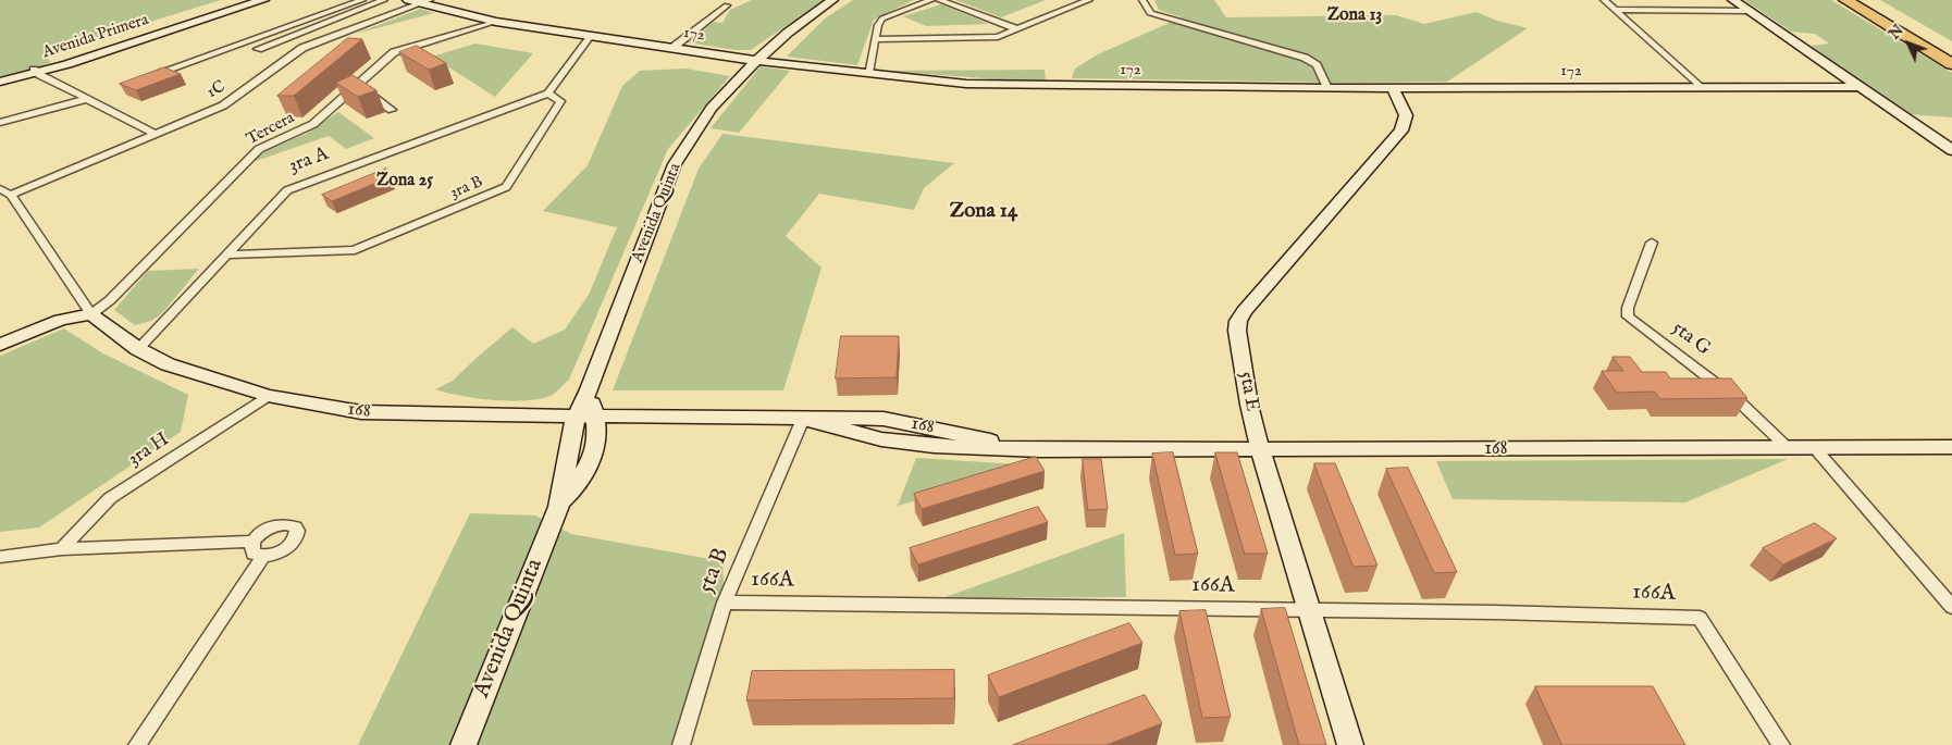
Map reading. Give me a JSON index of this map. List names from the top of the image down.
{
  "streets": {
    "main road": ["Avenida Quinta"],
    "street": [
      "172",
      "Avenida Primera",
      "1C",
      "Tercera",
      "3ra A",
      "3ra B",
      "5ta G",
      "5ta E",
      "168",
      "3ra H",
      "5ta B",
      "166A"
    ]
  },
  "crossings": [
    ["172", "1C"],
    ["172", "Tercera"],
    ["172", "Avenida Quinta"],
    ["172", "5ta E"],
    ["1C", "168"],
    ["Tercera", "168"],
    ["3ra A", "3ra B"],
    ["3ra A", "168"],
    ["Avenida Quinta", "168"],
    ["5ta G", "168"],
    ["5ta E", "168"],
    ["5ta E", "166A"],
    ["168", "3ra H"],
    ["168", "5ta B"],
    ["5ta B", "166A"]
  ],
  "districts": ["Zona 13", "Zona 25", "Zona 14"],
  "north": "top left"
}
